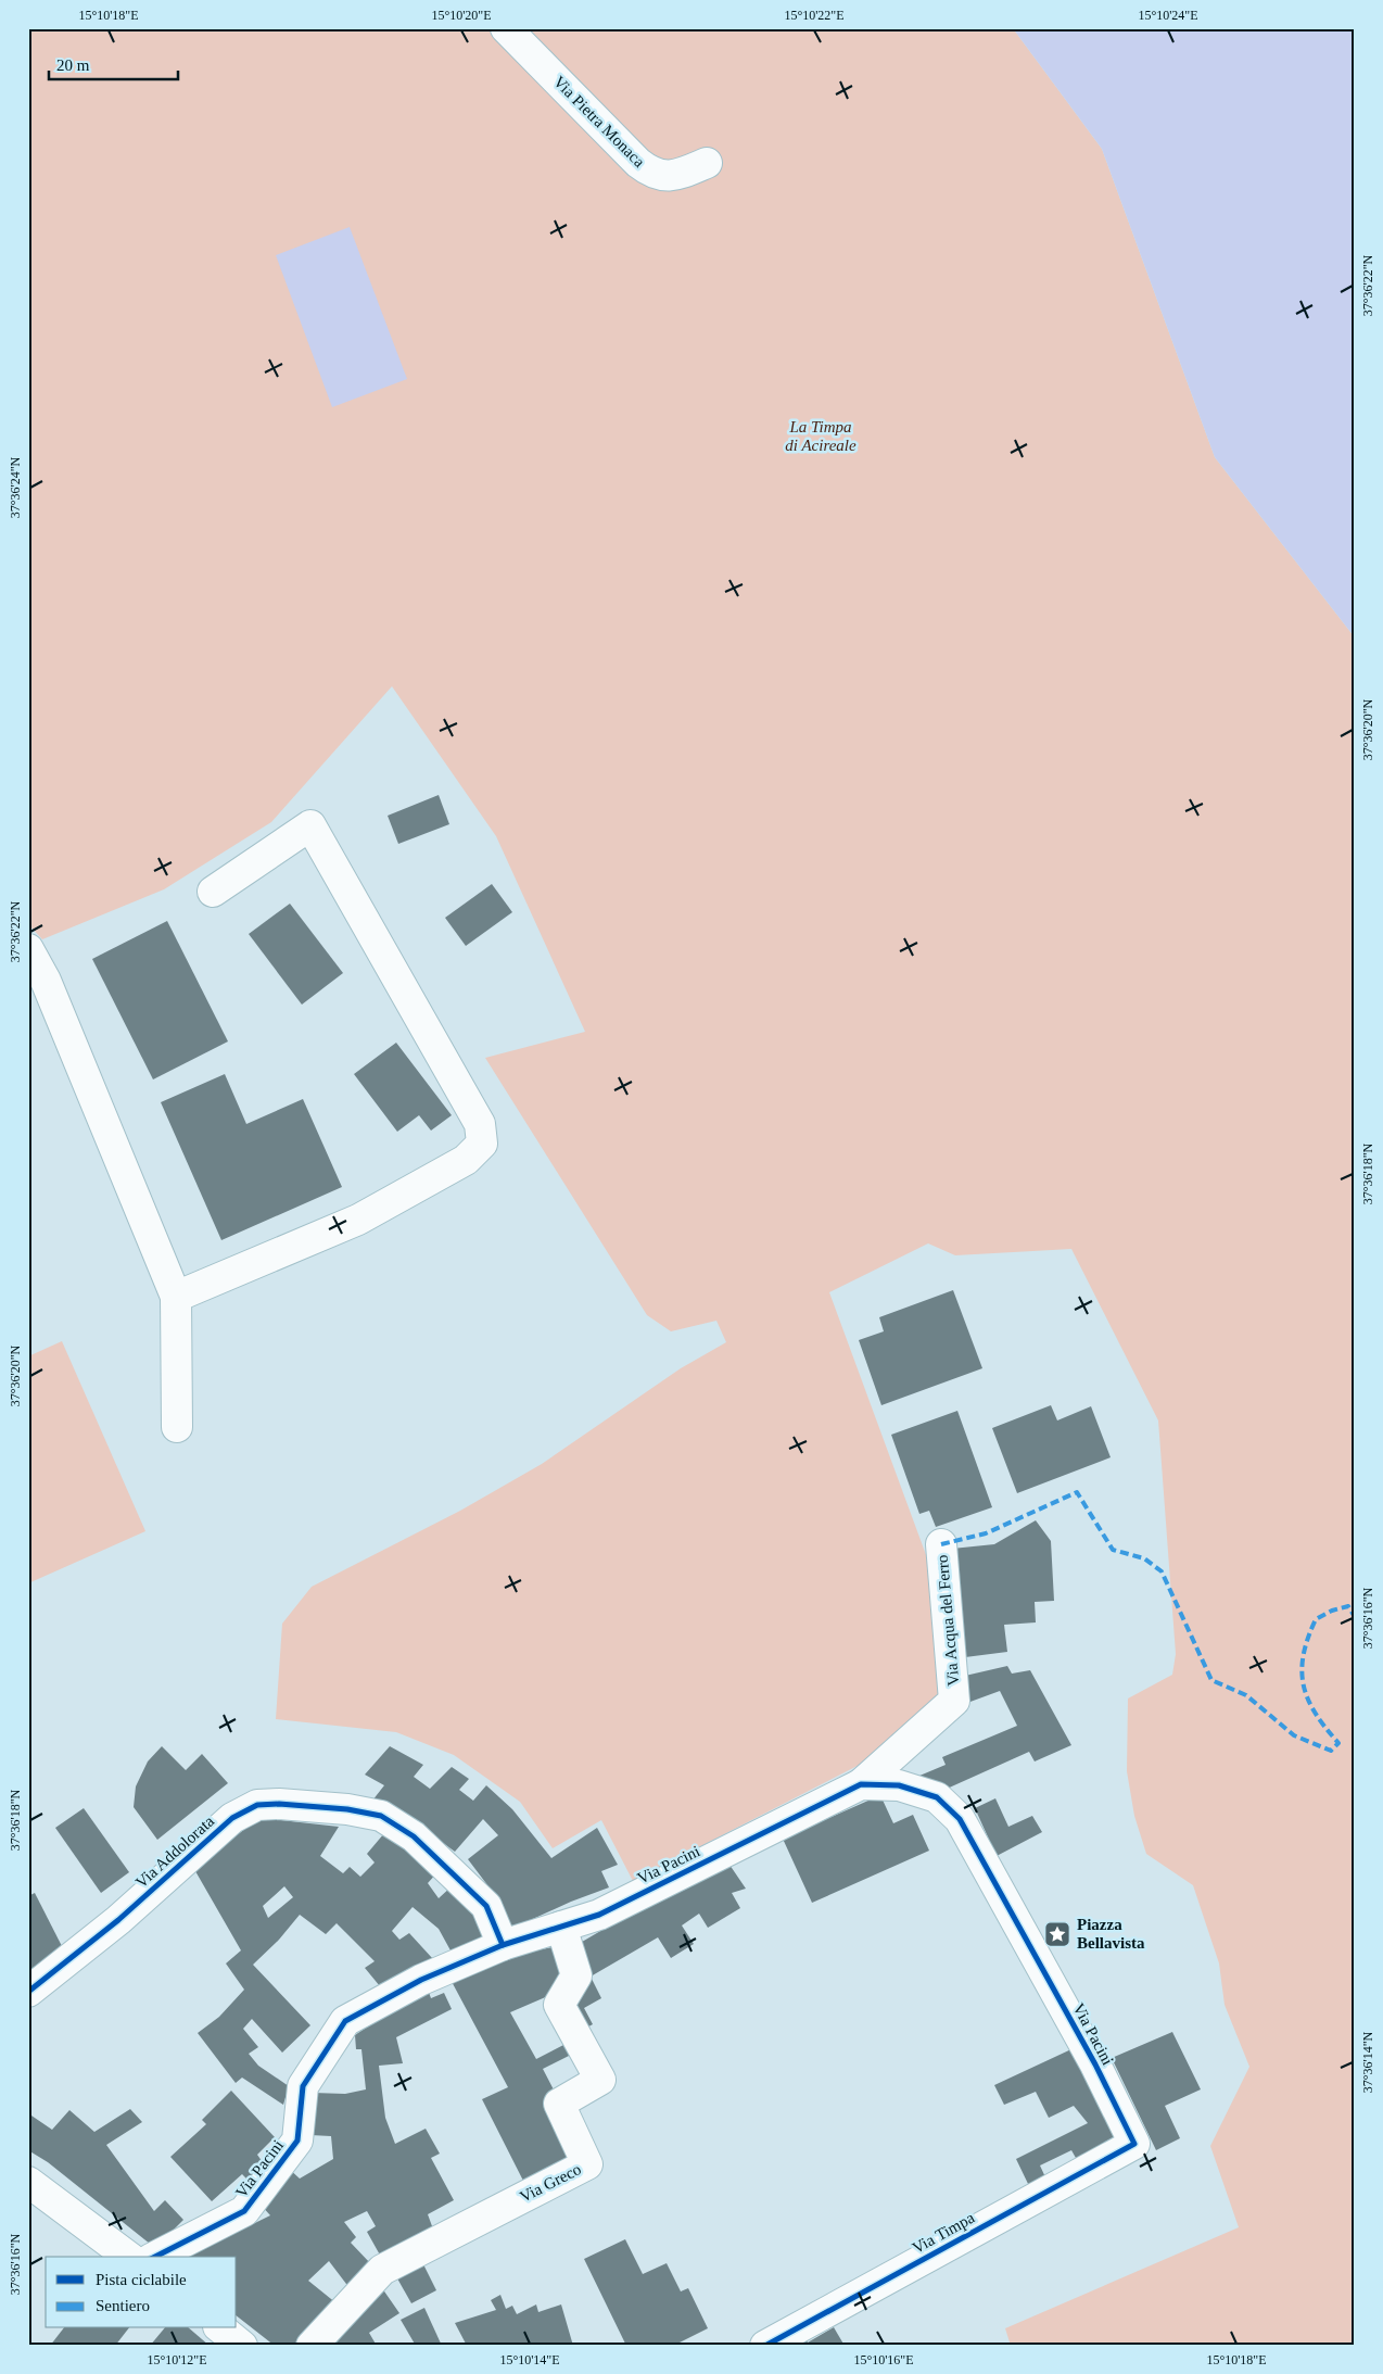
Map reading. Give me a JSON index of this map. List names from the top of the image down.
{
  "streets": {
    "street": [
      "Via Pietra Monaca",
      "Via Acqua del Ferro",
      "Via Addolorata",
      "Via Pacini",
      "Via Greco",
      "Via Timpa"
    ]
  },
  "crossings": [
    ["Via Acqua del Ferro", "Via Pacini"],
    ["Via Addolorata", "Via Pacini"],
    ["Via Pacini", "Via Greco"],
    ["Via Pacini", "Via Timpa"]
  ],
  "parks": ["La Timpa di Acireale"],
  "places": {
    "place": ["Piazza Bellavista"]
  },
  "legend": ["Pista ciclabile", "Sentiero"],
  "scale_bar": "20 m",
  "coordinates": [
    "15°10'18\"E",
    "15°10'20\"E",
    "15°10'22\"E",
    "15°10'24\"E",
    "37°36'22\"N",
    "37°36'24\"N",
    "37°36'20\"N",
    "37°36'18\"N",
    "37°36'16\"N",
    "37°36'14\"N",
    "15°10'12\"E",
    "15°10'14\"E",
    "15°10'16\"E"
  ]
}
